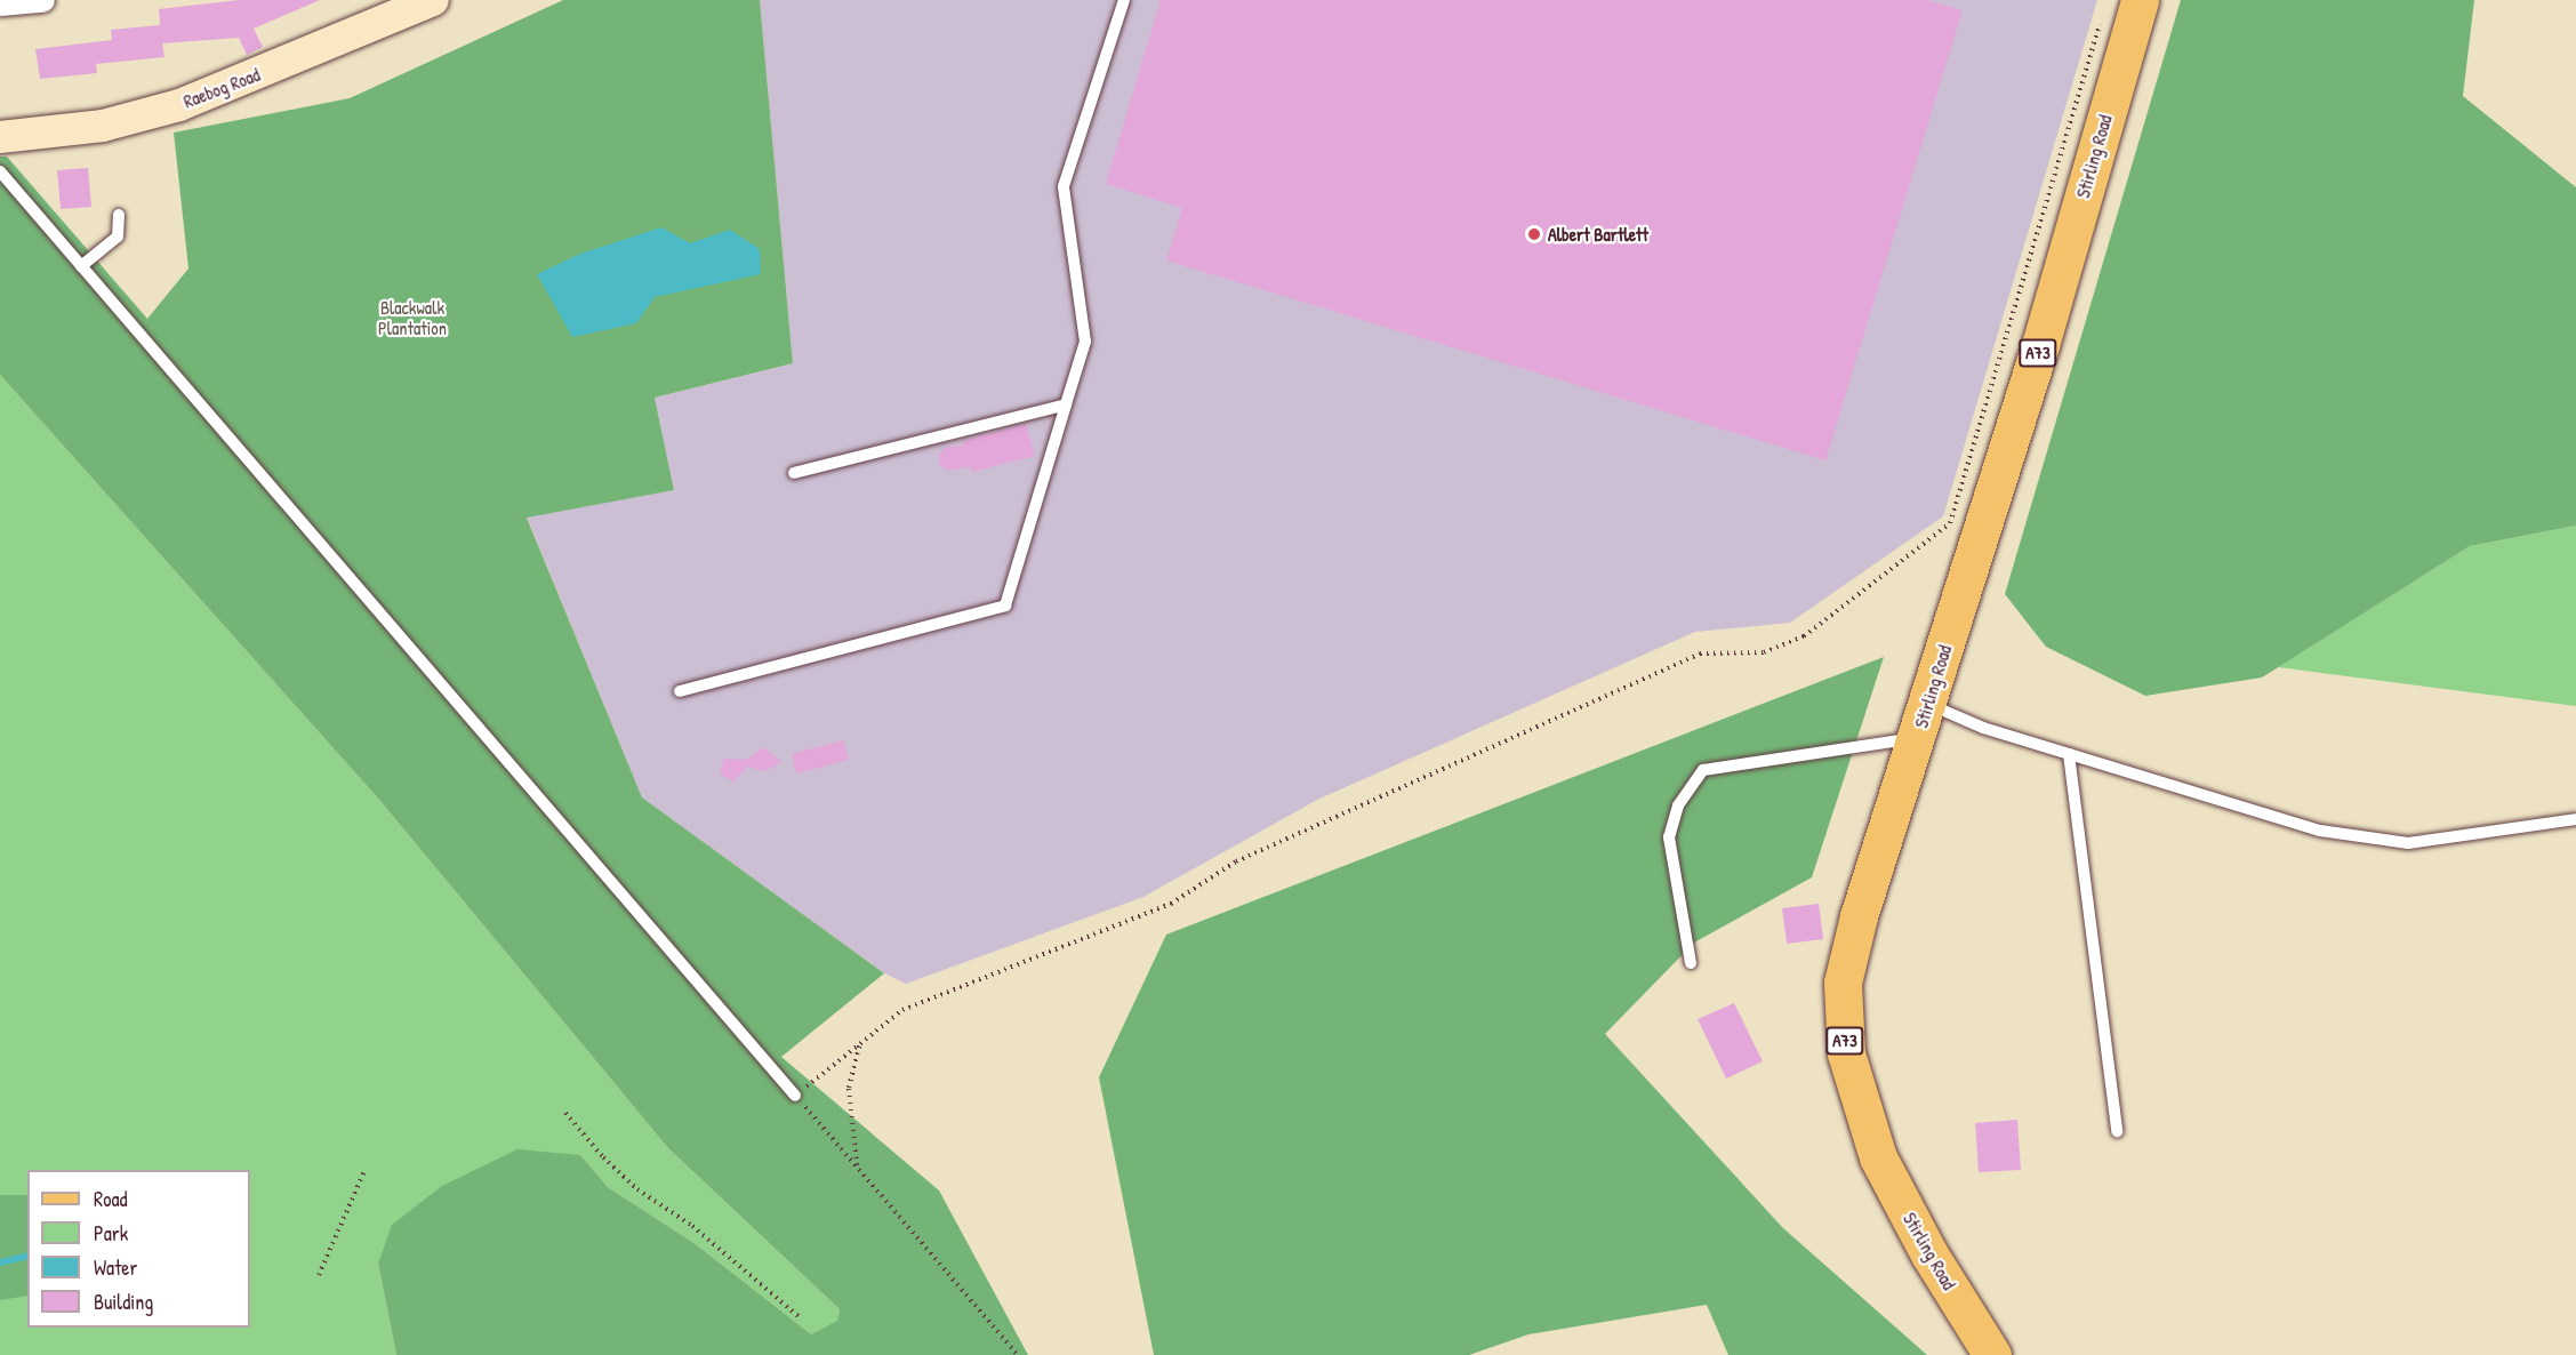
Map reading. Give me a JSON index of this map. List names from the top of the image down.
{
  "streets": {
    "main road": ["Raebog Road", "Stirling Road", "A73"]
  },
  "parks": ["Blackwalk Plantation"],
  "places": ["Albert Bartlett"],
  "legend": [
    "Road",
    "Park",
    "Water",
    "Building"
  ]
}
